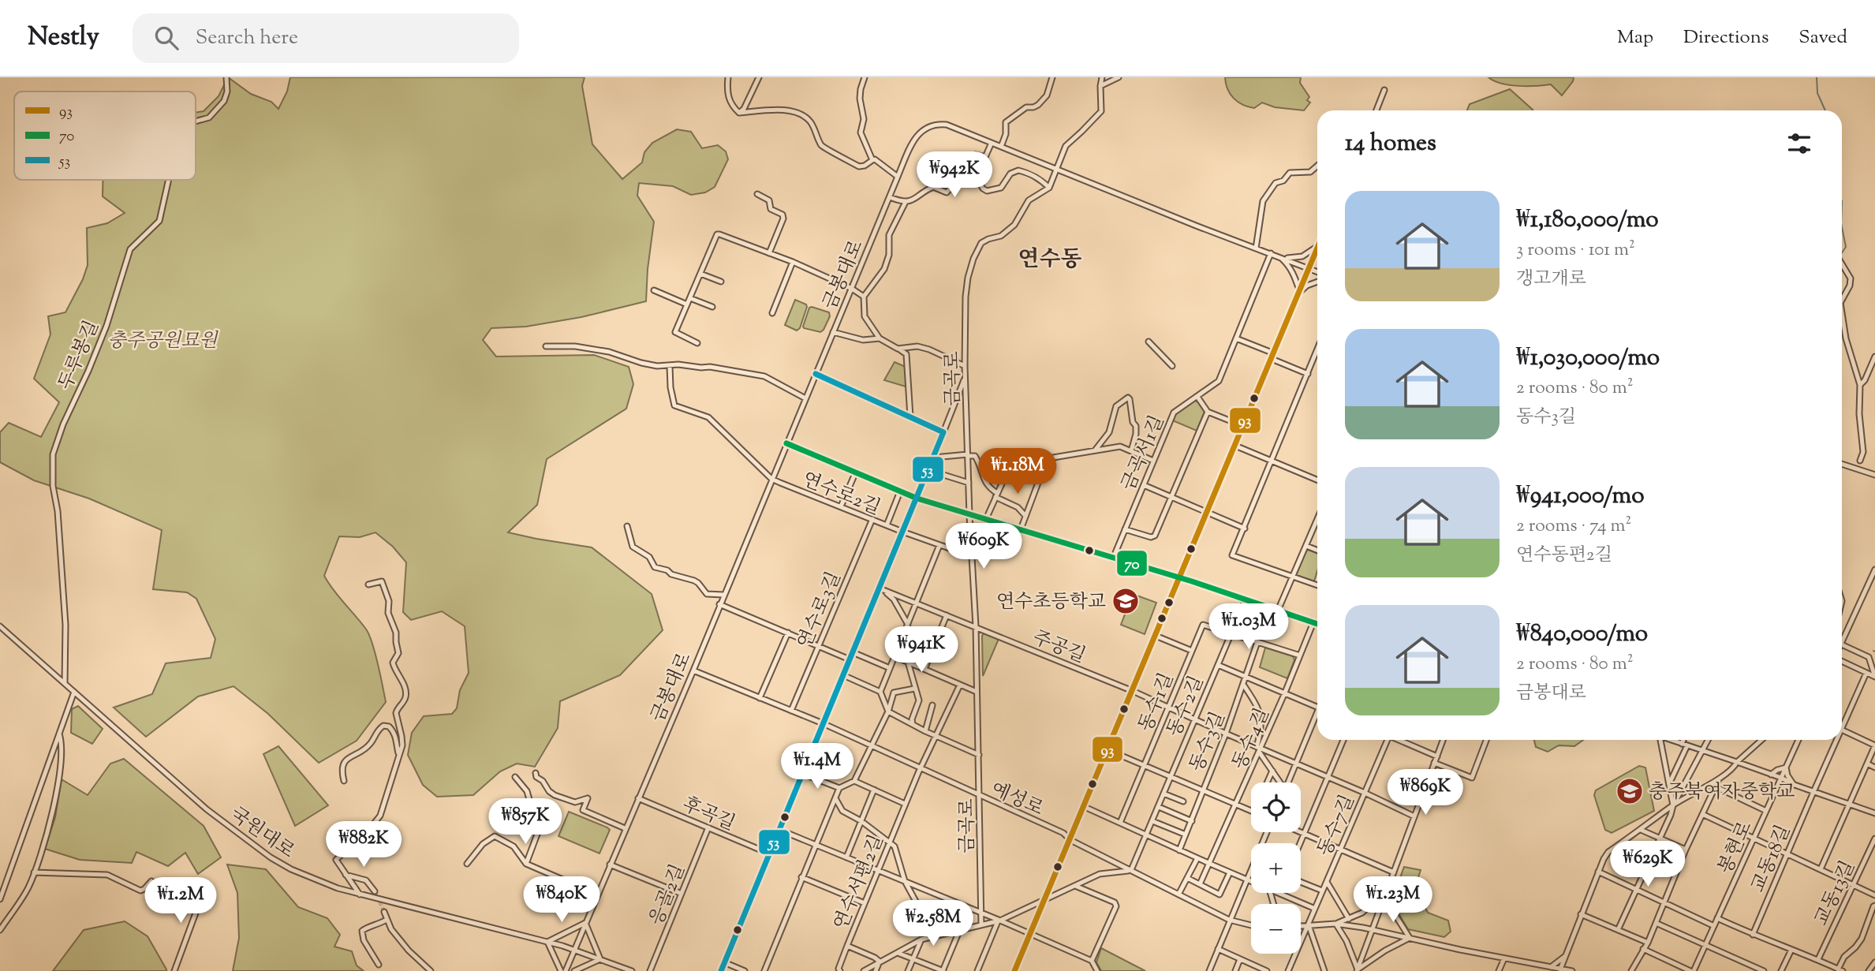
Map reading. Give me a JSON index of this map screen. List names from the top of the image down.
{
  "streets": {
    "street": [
      "금봉대로",
      "두루봉길",
      "금곡로",
      "금곡서1길",
      "연수로2길",
      "연수로3길",
      "주공길",
      "동수1길",
      "동수2길",
      "동수4길",
      "동수3길",
      "예성로",
      "후곡길",
      "동수7길",
      "국원대로",
      "봉현로",
      "교동18길",
      "연수서편2길",
      "교동13길",
      "응골2길"
    ]
  },
  "crossings": [
    ["금봉대로", "금곡서1길"],
    ["금봉대로", "연수로2길"],
    ["금봉대로", "예성로"],
    ["금봉대로", "후곡길"],
    ["금봉대로", "국원대로"],
    ["두루봉길", "국원대로"],
    ["금곡로", "연수로2길"],
    ["금곡로", "주공길"],
    ["금곡로", "예성로"],
    ["연수로2길", "연수로3길"],
    ["연수로3길", "예성로"],
    ["주공길", "동수1길"],
    ["주공길", "동수2길"],
    ["주공길", "동수4길"],
    ["주공길", "동수3길"],
    ["주공길", "동수7길"],
    ["동수1길", "동수2길"],
    ["동수1길", "동수4길"],
    ["동수1길", "동수3길"],
    ["동수2길", "예성로"],
    ["예성로", "연수서편2길"],
    ["후곡길", "응골2길"]
  ],
  "districts": ["연수동"],
  "parks": ["충주공원묘원"],
  "places": {
    "school or university": ["연수초등학교", "충주북여자중학교"]
  },
  "lines": ["transit line 93", "transit line 53", "transit line 70"],
  "legend": ["93", "70", "53"],
  "page": {
    "header": "Nestly",
    "search": "Search here",
    "nav": ["Map", "Directions", "Saved"],
    "heading": "14 homes",
    "price": [
      "₩942K",
      "₩1.18M",
      "₩609K",
      "₩1.03M",
      "₩941K",
      "₩1.4M",
      "₩869K",
      "₩857K",
      "₩882K",
      "₩629K",
      "₩840K",
      "₩1.23M",
      "₩1.2M",
      "₩2.58M"
    ],
    "list": [
      {
        "name": "₩1,180,000/mo",
        "note": "3 rooms · 101 m² · 갱고개로"
      },
      {
        "name": "₩1,030,000/mo",
        "note": "2 rooms · 80 m² · 동수3길"
      },
      {
        "name": "₩941,000/mo",
        "note": "2 rooms · 74 m² · 연수동편2길"
      },
      {
        "name": "₩840,000/mo",
        "note": "2 rooms · 80 m² · 금봉대로"
      }
    ],
    "map_buttons": ["+", "−"]
  }
}
